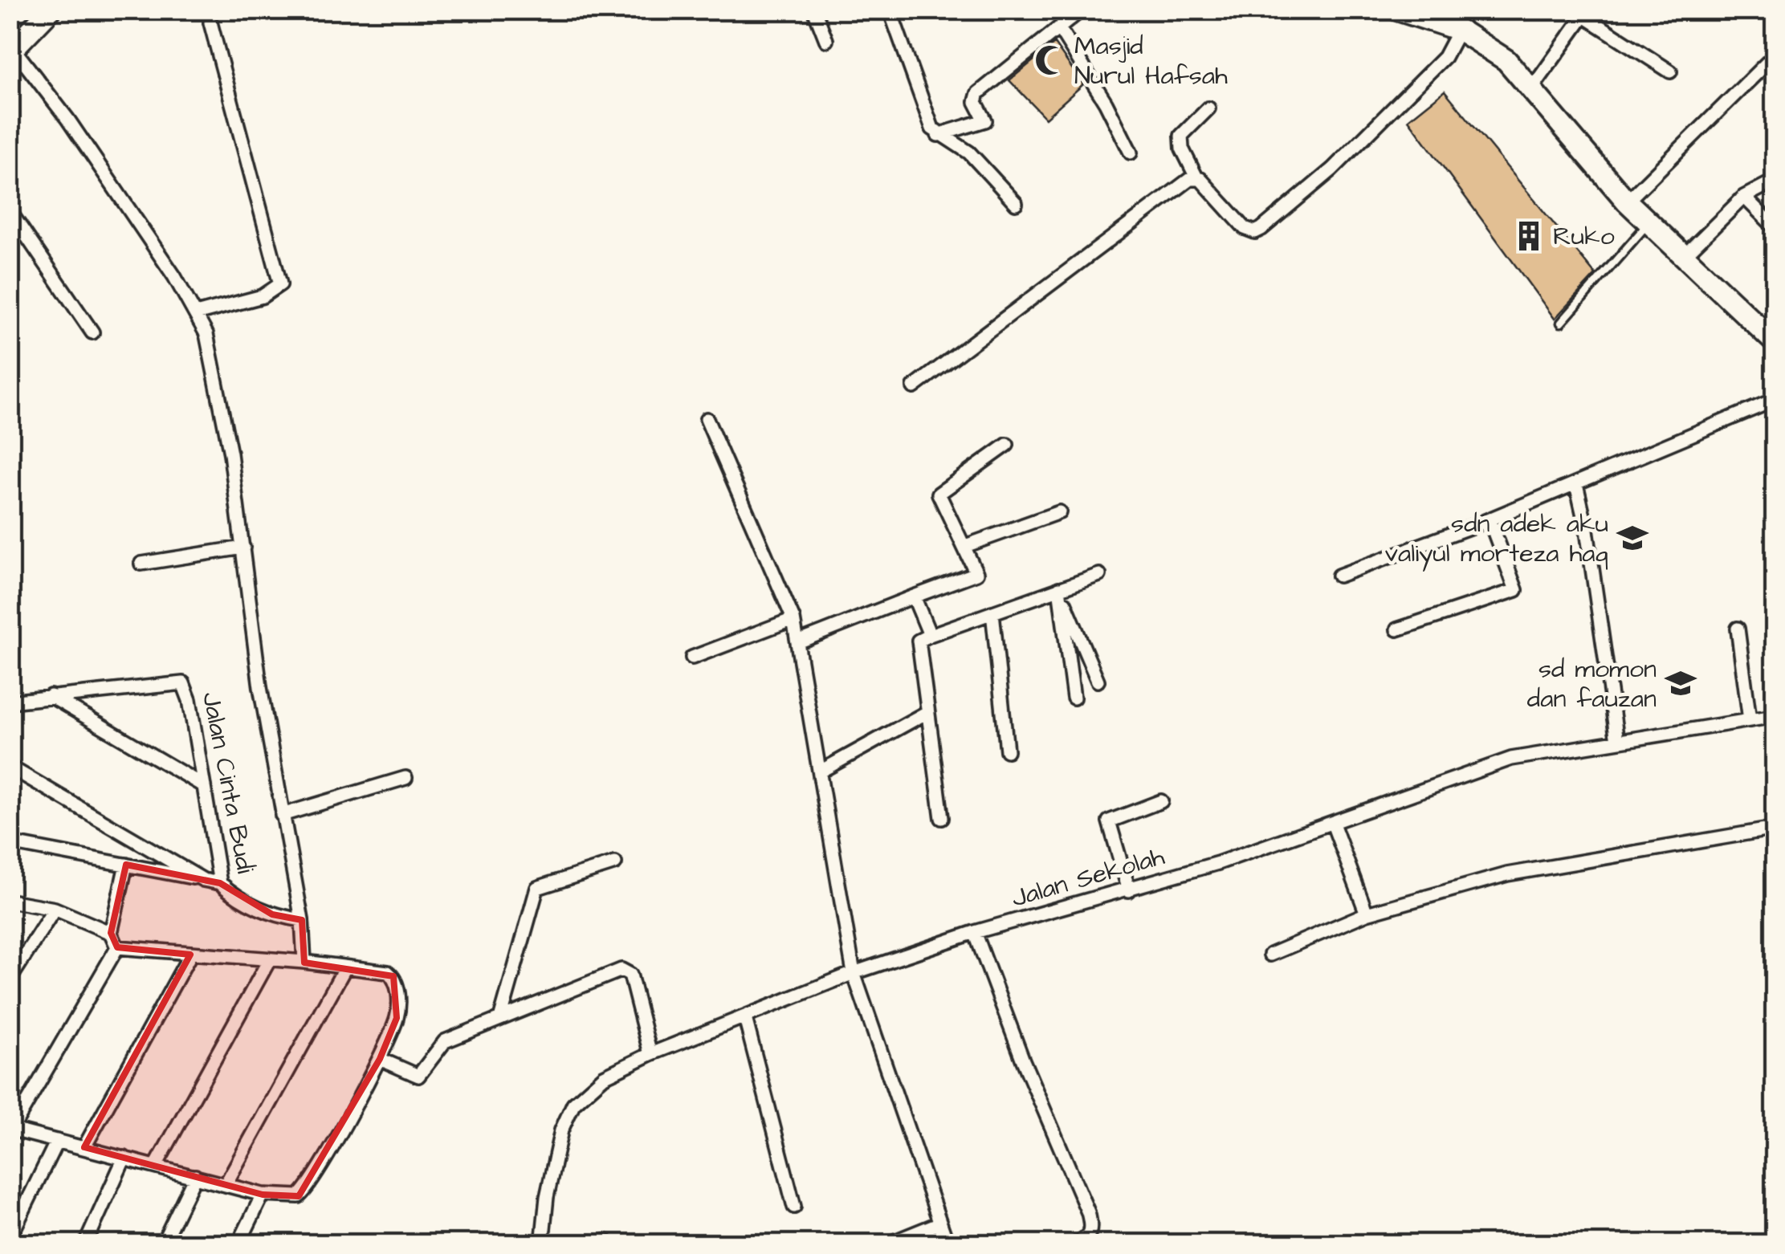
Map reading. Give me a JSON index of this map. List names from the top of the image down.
{
  "streets": {
    "street": ["Jalan Cinta Budi", "Jalan Sekolah"]
  },
  "places": {
    "mosque": ["Masjid Nurul Hafsah"],
    "building": ["Ruko"],
    "school or university": ["sdn adek aku valiyul morteza haq", "sd momon dan fauzan"]
  }
}
